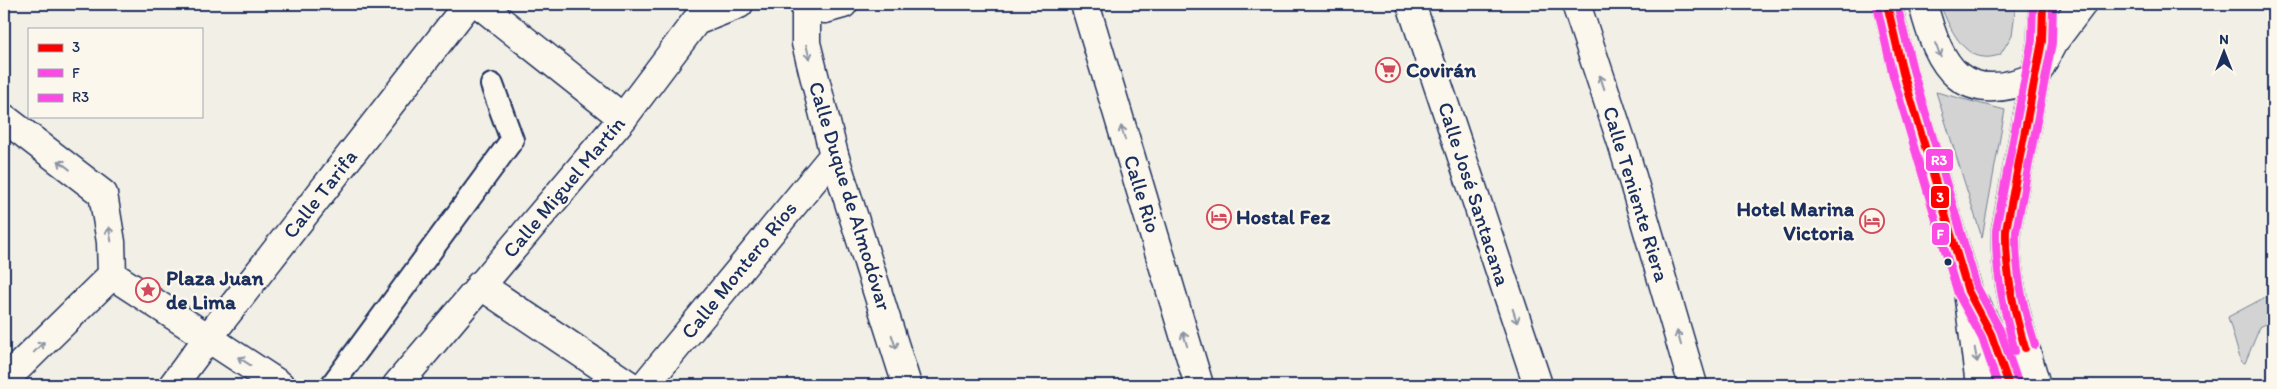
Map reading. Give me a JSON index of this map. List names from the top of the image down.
{
  "streets": {
    "main road": [
      "Calle Miguel Martín",
      "Calle Tarifa",
      "Calle Rio",
      "Calle José Santacana",
      "Calle Teniente Riera",
      "Calle Duque de Almodóvar",
      "Calle Montero Ríos"
    ]
  },
  "crossings": [
    ["Calle Duque de Almodóvar", "Calle Montero Ríos"]
  ],
  "one_way": [
    "Calle Rio",
    "Calle José Santacana",
    "Calle Teniente Riera",
    "Calle Duque de Almodóvar"
  ],
  "places": {
    "supermarket": ["Covirán"],
    "hotel": ["Hostal Fez", "Hotel Marina Victoria"],
    "place": ["Plaza Juan de Lima"]
  },
  "lines": ["transit line 3", "transit line F", "transit line R3"],
  "legend": ["3", "F", "R3"],
  "north": "top"
}
